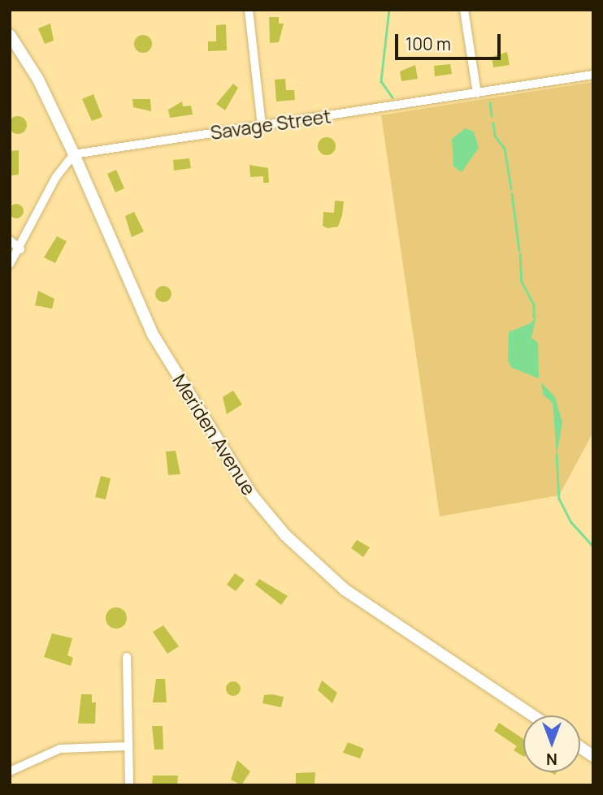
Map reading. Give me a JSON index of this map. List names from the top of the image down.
{
  "streets": {
    "main road": ["Meriden Avenue"],
    "street": ["Savage Street"]
  },
  "crossings": [
    ["Savage Street", "Meriden Avenue"]
  ],
  "scale_bar": "100 m",
  "north": "bottom"
}
